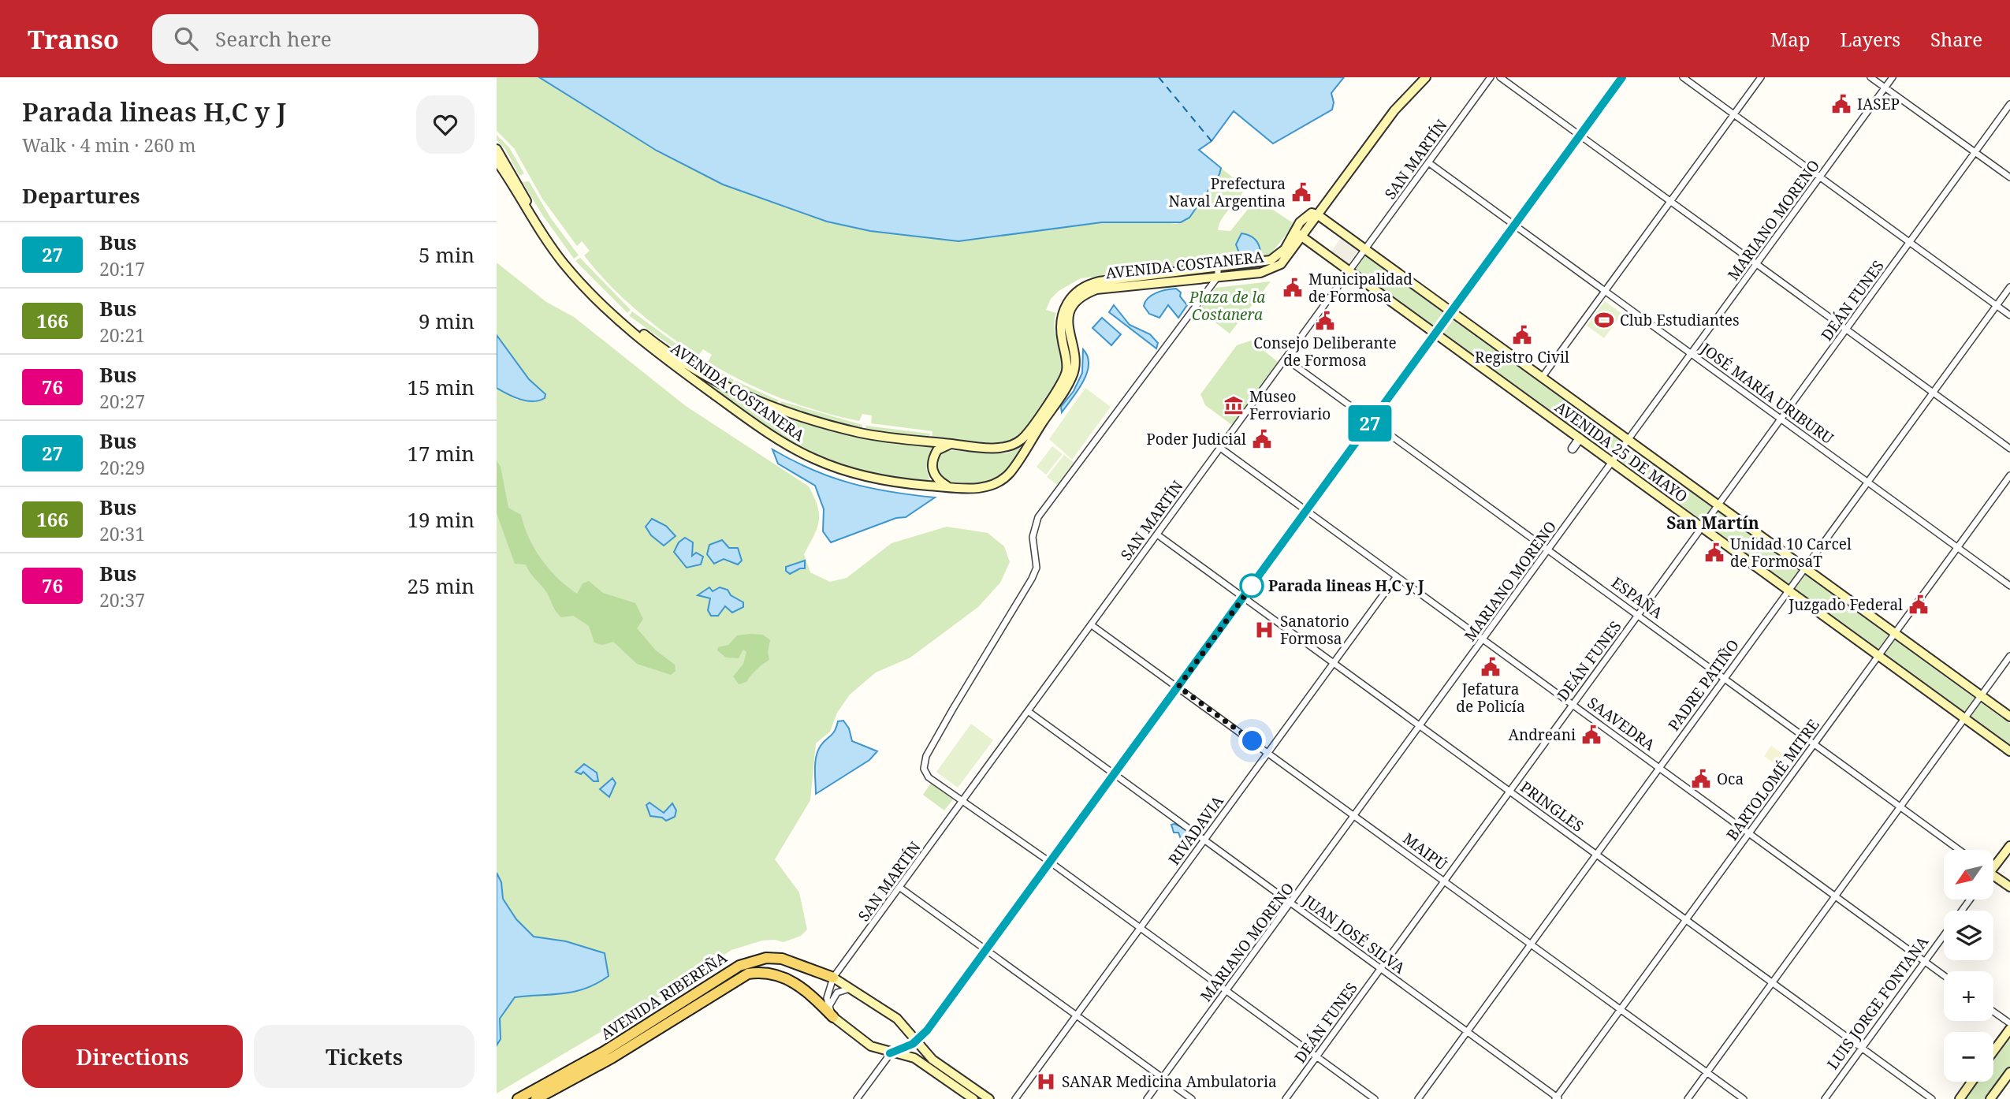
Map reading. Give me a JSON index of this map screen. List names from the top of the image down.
{
  "streets": {
    "main road": ["AVENIDA COSTANERA", "AVENIDA 25 DE MAYO", "AVENIDA RIBEREÑA"],
    "street": [
      "SAN MARTÍN",
      "MARIANO MORENO",
      "DEÁN FUNES",
      "JOSÉ MARÍA URIBURU",
      "ESPAÑA",
      "PADRE PATIÑO",
      "SAAVEDRA",
      "BARTOLOMÉ MITRE",
      "PRINGLES",
      "RIVADAVIA",
      "MAIPÚ",
      "JUAN JOSÉ SILVA",
      "LUIS JORGE FONTANA"
    ]
  },
  "crossings": [
    ["SAN MARTÍN", "JOSÉ MARÍA URIBURU"],
    ["SAN MARTÍN", "AVENIDA 25 DE MAYO"],
    ["SAN MARTÍN", "ESPAÑA"],
    ["SAN MARTÍN", "SAAVEDRA"],
    ["SAN MARTÍN", "PRINGLES"],
    ["SAN MARTÍN", "MAIPÚ"],
    ["SAN MARTÍN", "JUAN JOSÉ SILVA"],
    ["SAN MARTÍN", "AVENIDA RIBEREÑA"],
    ["MARIANO MORENO", "JOSÉ MARÍA URIBURU"],
    ["MARIANO MORENO", "AVENIDA 25 DE MAYO"],
    ["MARIANO MORENO", "ESPAÑA"],
    ["MARIANO MORENO", "SAAVEDRA"],
    ["MARIANO MORENO", "PRINGLES"],
    ["MARIANO MORENO", "MAIPÚ"],
    ["MARIANO MORENO", "JUAN JOSÉ SILVA"],
    ["AVENIDA COSTANERA", "AVENIDA 25 DE MAYO"],
    ["DEÁN FUNES", "JOSÉ MARÍA URIBURU"],
    ["DEÁN FUNES", "AVENIDA 25 DE MAYO"],
    ["DEÁN FUNES", "ESPAÑA"],
    ["DEÁN FUNES", "SAAVEDRA"],
    ["DEÁN FUNES", "PRINGLES"],
    ["DEÁN FUNES", "MAIPÚ"],
    ["DEÁN FUNES", "JUAN JOSÉ SILVA"],
    ["JOSÉ MARÍA URIBURU", "PADRE PATIÑO"],
    ["JOSÉ MARÍA URIBURU", "BARTOLOMÉ MITRE"],
    ["AVENIDA 25 DE MAYO", "PADRE PATIÑO"],
    ["AVENIDA 25 DE MAYO", "BARTOLOMÉ MITRE"],
    ["ESPAÑA", "PADRE PATIÑO"],
    ["ESPAÑA", "BARTOLOMÉ MITRE"],
    ["PADRE PATIÑO", "SAAVEDRA"],
    ["PADRE PATIÑO", "PRINGLES"],
    ["PADRE PATIÑO", "MAIPÚ"],
    ["PADRE PATIÑO", "JUAN JOSÉ SILVA"],
    ["SAAVEDRA", "BARTOLOMÉ MITRE"],
    ["SAAVEDRA", "RIVADAVIA"],
    ["SAAVEDRA", "LUIS JORGE FONTANA"],
    ["BARTOLOMÉ MITRE", "PRINGLES"],
    ["BARTOLOMÉ MITRE", "MAIPÚ"],
    ["BARTOLOMÉ MITRE", "JUAN JOSÉ SILVA"],
    ["PRINGLES", "RIVADAVIA"],
    ["PRINGLES", "LUIS JORGE FONTANA"],
    ["RIVADAVIA", "MAIPÚ"],
    ["RIVADAVIA", "JUAN JOSÉ SILVA"]
  ],
  "districts": ["San Martín"],
  "parks": ["Plaza de la Costanera"],
  "places": {
    "public building": [
      "IASEP",
      "Prefectura Naval Argentina",
      "Municipalidad de Formosa",
      "Consejo Deliberante de Formosa",
      "Registro Civil",
      "Poder Judicial",
      "Unidad 10 Carcel de FormosaT",
      "Juzgado Federal",
      "Jefatura de Policía",
      "Andreani",
      "Oca"
    ],
    "sports": ["Club Estudiantes"],
    "museum": ["Museo Ferroviario"],
    "other": ["Parada lineas H,C y J"],
    "hospital": ["Sanatorio Formosa", "SANAR Medicina Ambulatoria"]
  },
  "lines": ["bus line 27"],
  "north": "bottom left",
  "page": {
    "header": "Transo",
    "search": "Search here",
    "nav": ["Map", "Layers", "Share"],
    "heading": [
      ["Parada lineas H,C y J", "Walk · 4 min · 260 m"],
      "Departures"
    ],
    "on_map": "27",
    "list": [
      {
        "mark": "27",
        "name": "Bus",
        "note": "20:17",
        "value": "5 min"
      },
      {
        "mark": "166",
        "name": "Bus",
        "note": "20:21",
        "value": "9 min"
      },
      {
        "mark": "76",
        "name": "Bus",
        "note": "20:27",
        "value": "15 min"
      },
      {
        "mark": "27",
        "name": "Bus",
        "note": "20:29",
        "value": "17 min"
      },
      {
        "mark": "166",
        "name": "Bus",
        "note": "20:31",
        "value": "19 min"
      },
      {
        "mark": "76",
        "name": "Bus",
        "note": "20:37",
        "value": "25 min"
      }
    ],
    "map_buttons": ["+", "−"],
    "buttons": ["Directions", "Tickets"]
  }
}
